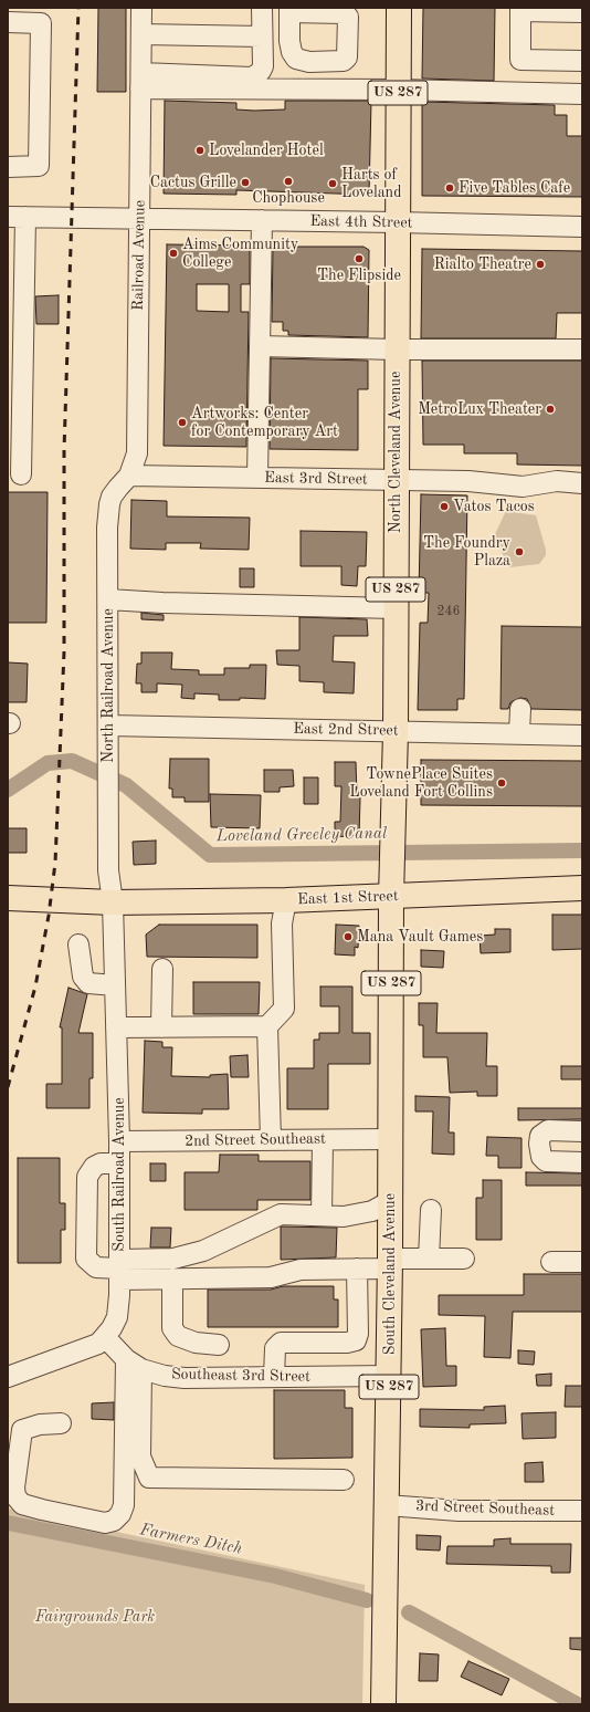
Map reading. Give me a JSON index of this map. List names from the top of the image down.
{
  "streets": {
    "main road": [
      "US 287",
      "North Cleveland Avenue",
      "East 1st Street",
      "South Cleveland Avenue"
    ],
    "street": [
      "East 4th Street",
      "Railroad Avenue",
      "East 3rd Street",
      "North Railroad Avenue",
      "East 2nd Street",
      "2nd Street Southeast",
      "South Railroad Avenue",
      "Southeast 3rd Street",
      "3rd Street Southeast"
    ]
  },
  "crossings": [
    ["East 4th Street", "Railroad Avenue"],
    ["East 4th Street", "North Cleveland Avenue"],
    ["Railroad Avenue", "East 3rd Street"],
    ["Railroad Avenue", "North Railroad Avenue"],
    ["North Cleveland Avenue", "East 3rd Street"],
    ["North Cleveland Avenue", "East 2nd Street"],
    ["North Cleveland Avenue", "East 1st Street"],
    ["North Cleveland Avenue", "South Cleveland Avenue"],
    ["East 3rd Street", "North Railroad Avenue"],
    ["North Railroad Avenue", "East 2nd Street"],
    ["North Railroad Avenue", "East 1st Street"],
    ["North Railroad Avenue", "South Railroad Avenue"],
    ["East 1st Street", "South Railroad Avenue"],
    ["East 1st Street", "South Cleveland Avenue"],
    ["2nd Street Southeast", "South Railroad Avenue"],
    ["2nd Street Southeast", "South Cleveland Avenue"],
    ["South Cleveland Avenue", "Southeast 3rd Street"],
    ["South Cleveland Avenue", "3rd Street Southeast"]
  ],
  "water": ["Loveland Greeley Canal", "Farmers Ditch"],
  "parks": ["Fairgrounds Park"],
  "places": [
    "Lovelander Hotel",
    "Chophouse",
    "Cactus Grille",
    "Harts of Loveland",
    "Five Tables Cafe",
    "Aims Community College",
    "The Flipside",
    "Rialto Theatre",
    "MetroLux Theater",
    "Artworks: Center for Contemporary Art",
    "Vatos Tacos",
    "The Foundry Plaza",
    "TownePlace Suites Loveland Fort Collins",
    "Mana Vault Games"
  ],
  "house_numbers": ["246"]
}
